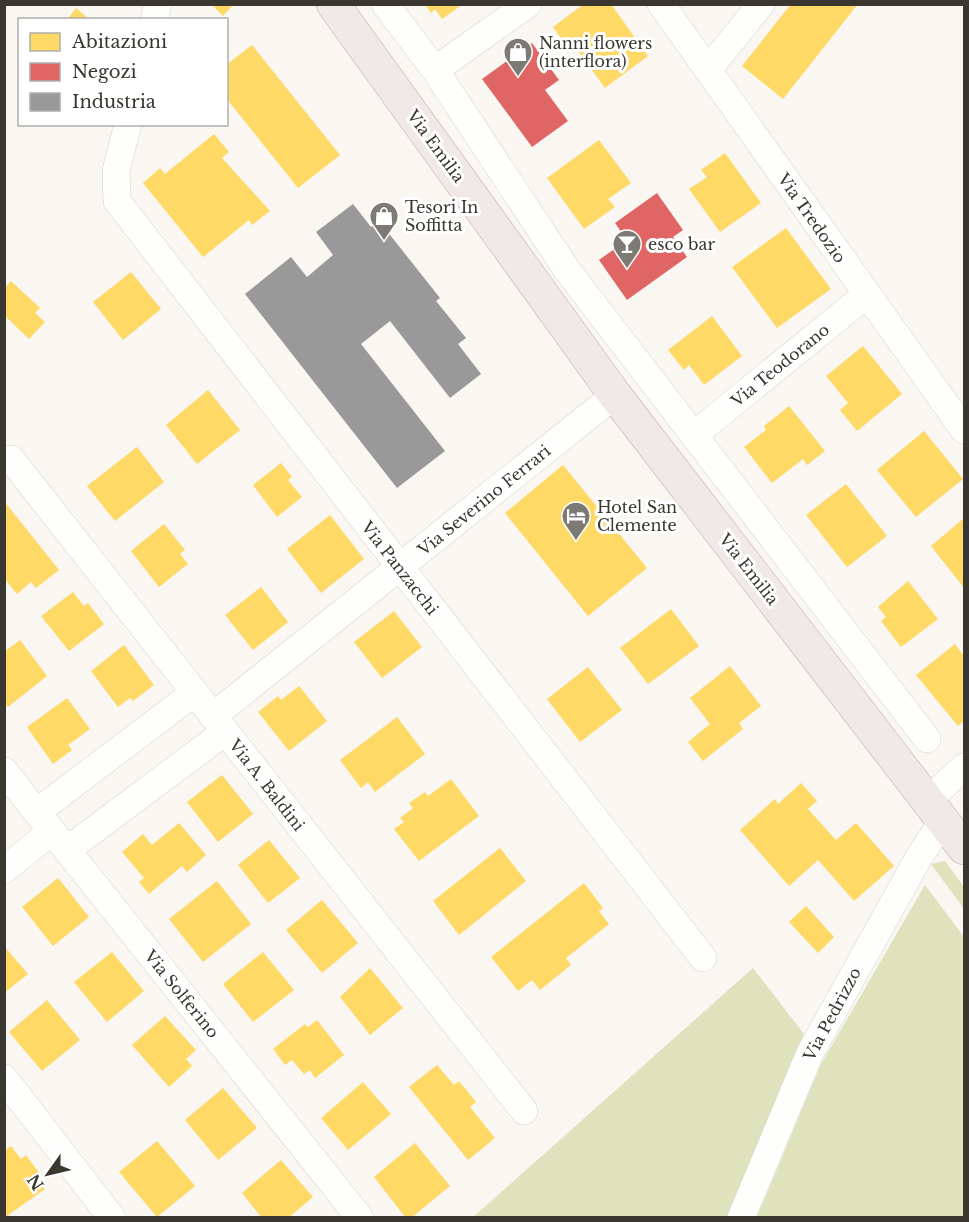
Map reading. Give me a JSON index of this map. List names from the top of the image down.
{
  "streets": {
    "main road": ["Via Emilia"],
    "street": [
      "Via Tredozio",
      "Via Teodorano",
      "Via Severino Ferrari",
      "Via Panzacchi",
      "Via A. Baldini",
      "Via Solferino",
      "Via Pedrizzo"
    ]
  },
  "crossings": [
    ["Via Emilia", "Via Severino Ferrari"],
    ["Via Emilia", "Via Pedrizzo"],
    ["Via Tredozio", "Via Teodorano"],
    ["Via Severino Ferrari", "Via Panzacchi"],
    ["Via Severino Ferrari", "Via A. Baldini"],
    ["Via Severino Ferrari", "Via Solferino"]
  ],
  "places": {
    "shop": ["Nanni flowers (interflora)", "Tesori In Soffitta"],
    "bar": ["esco bar"],
    "hotel": ["Hotel San Clemente"]
  },
  "legend": ["Abitazioni", "Negozi", "Industria"],
  "north": "bottom left"
}
